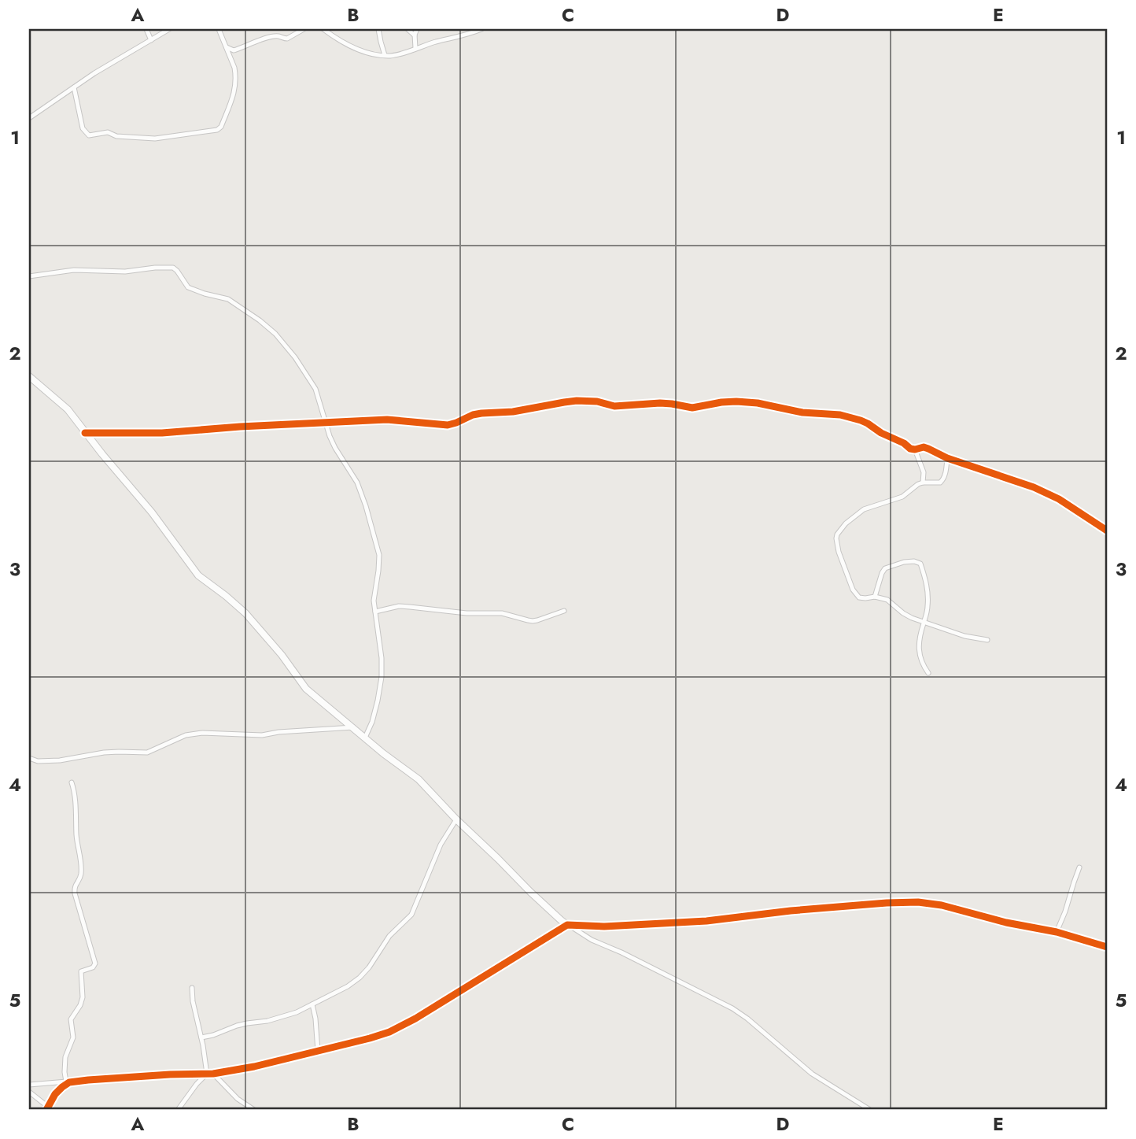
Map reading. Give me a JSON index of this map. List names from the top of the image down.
{
  "grid": {
    "columns": [
      "A",
      "B",
      "C",
      "D",
      "E"
    ],
    "rows": [
      "1",
      "2",
      "3",
      "4",
      "5"
    ]
  }
}
